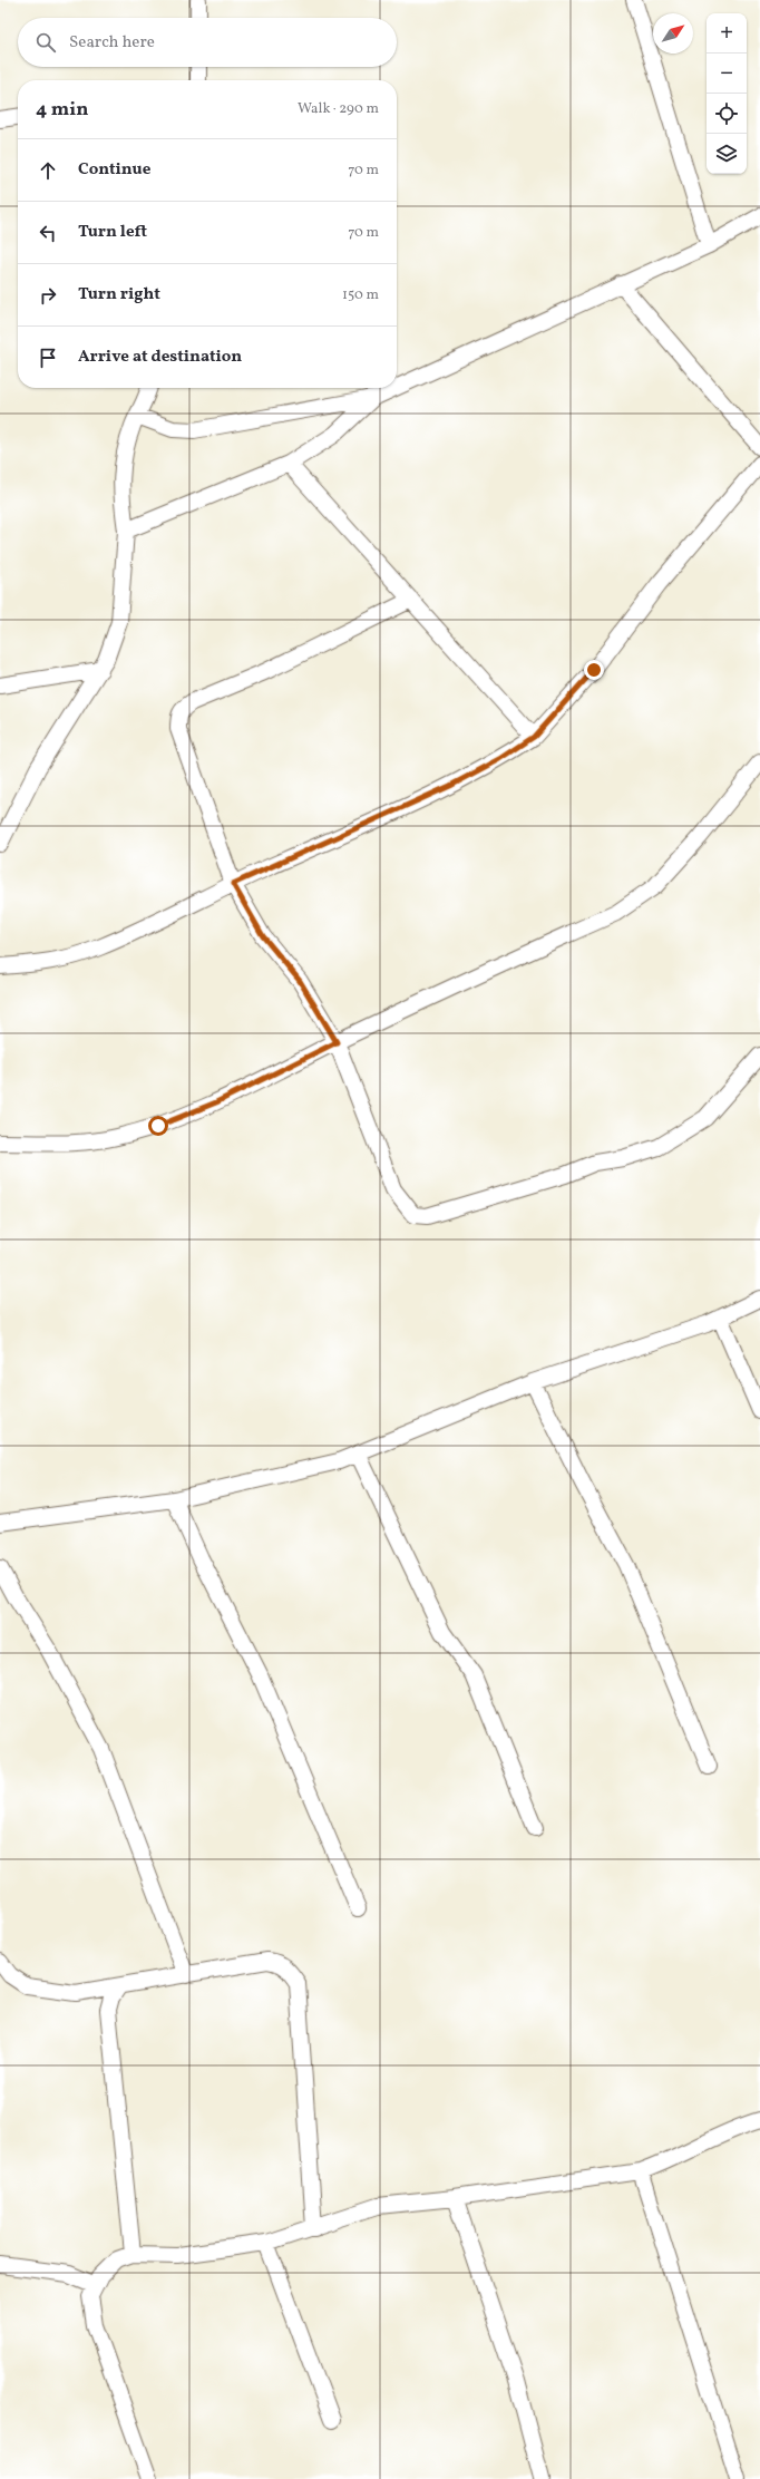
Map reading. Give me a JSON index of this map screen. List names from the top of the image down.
{
  "north": "top right",
  "page": {
    "map_buttons": ["+", "−"],
    "search": "Search here",
    "heading": ["4 min", "Walk · 290 m"],
    "list": [
      ["Continue", "70 m"],
      ["Turn left", "70 m"],
      ["Turn right", "150 m"],
      "Arrive at destination"
    ]
  }
}
